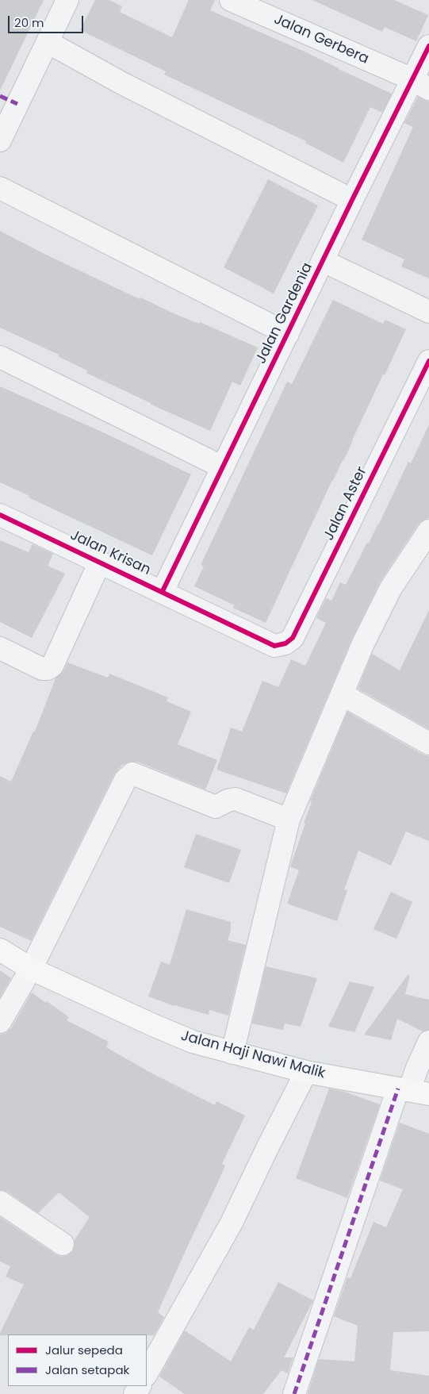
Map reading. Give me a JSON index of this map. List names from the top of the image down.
{
  "streets": {
    "main road": ["Jalan Haji Nawi Malik"],
    "street": [
      "Jalan Gerbera",
      "Jalan Gardenia",
      "Jalan Aster",
      "Jalan Krisan"
    ]
  },
  "crossings": [
    ["Jalan Gerbera", "Jalan Gardenia"],
    ["Jalan Gardenia", "Jalan Krisan"],
    ["Jalan Aster", "Jalan Krisan"]
  ],
  "legend": ["Jalur sepeda", "Jalan setapak"],
  "scale_bar": "20 m"
}
